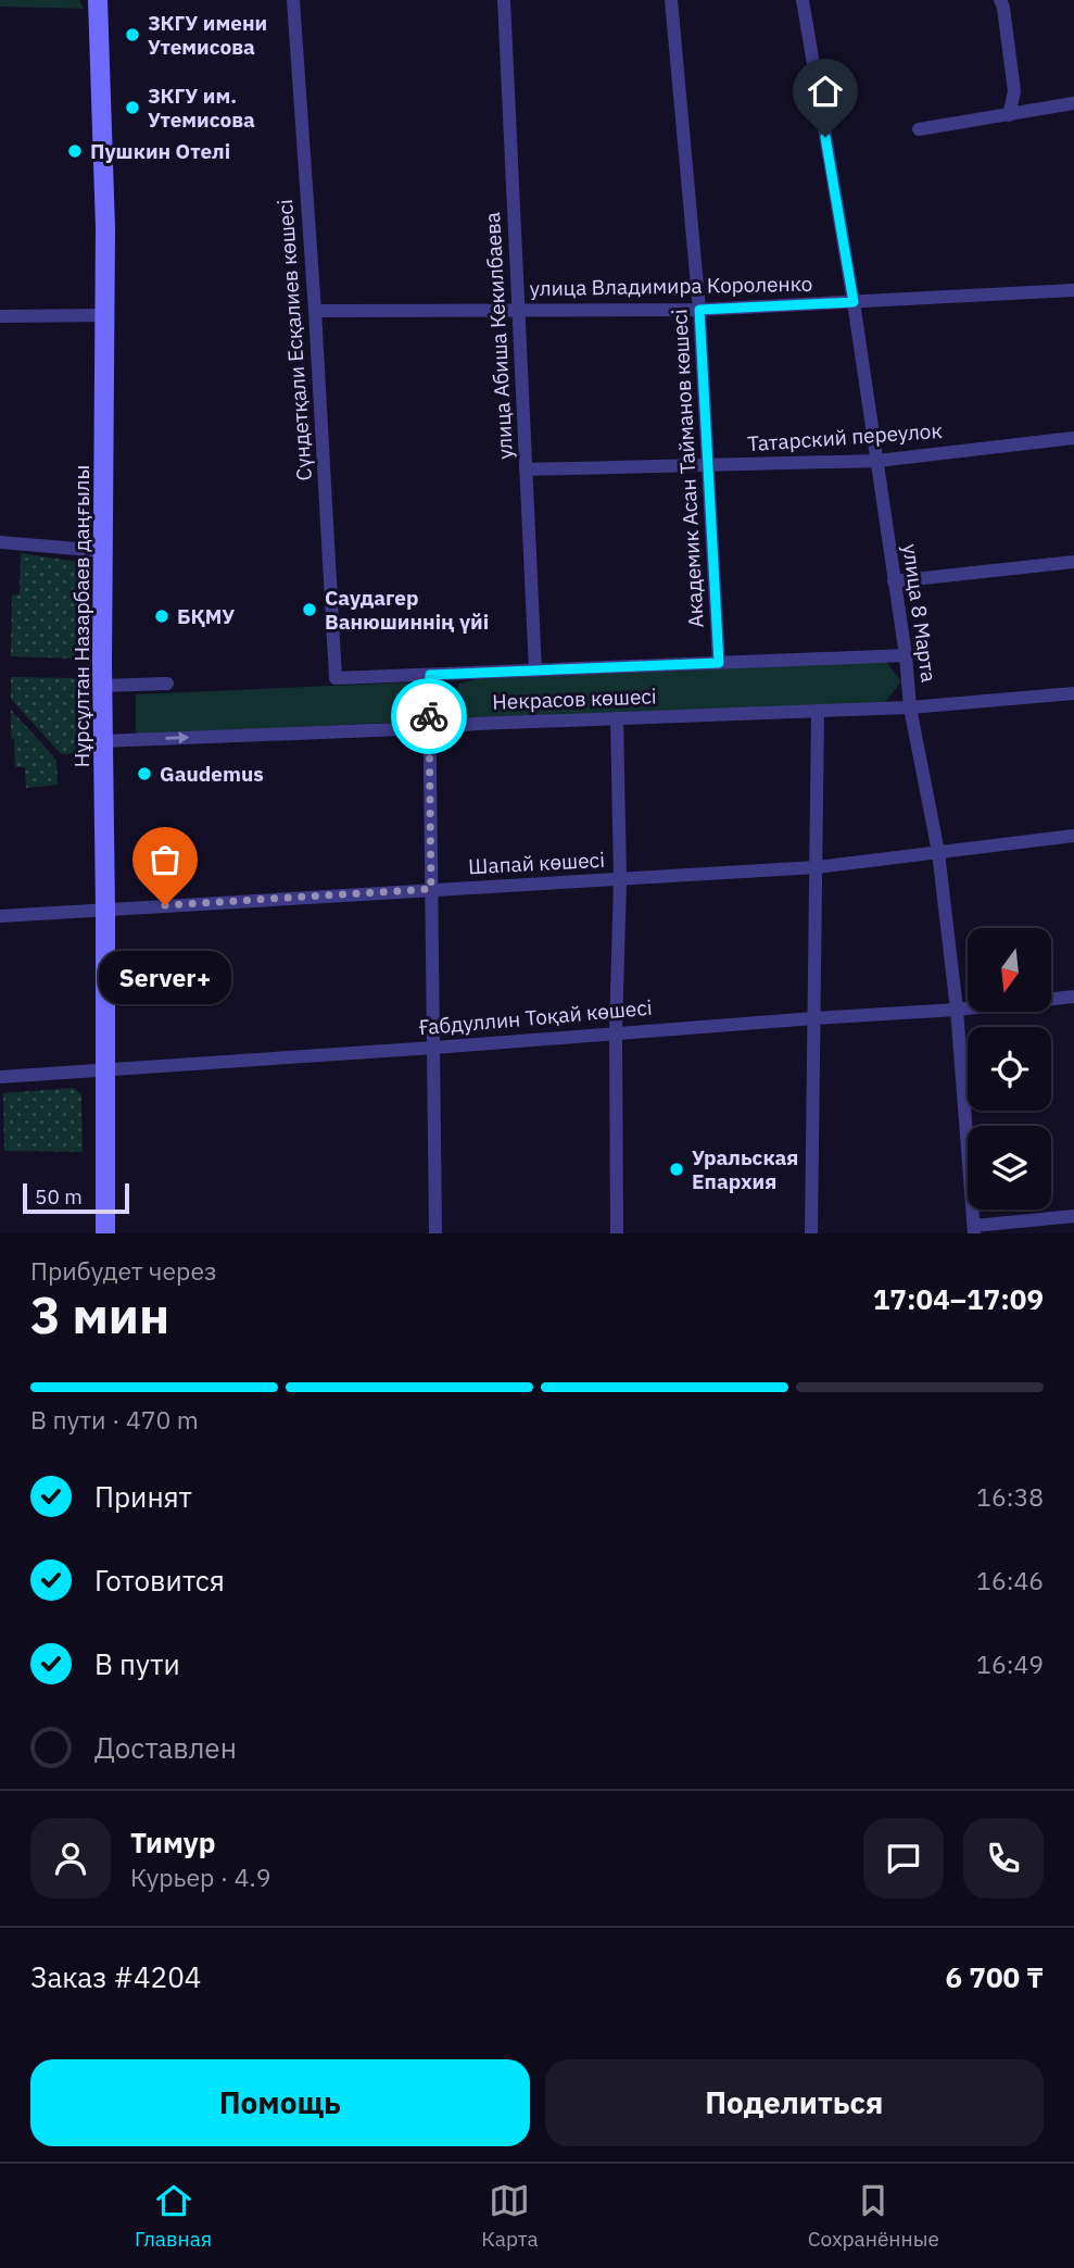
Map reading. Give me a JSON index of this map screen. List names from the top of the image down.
{
  "streets": {
    "main road": ["Нұрсұлтан Назарбаев даңғылы"],
    "street": [
      "улица Владимира Короленко",
      "улица Абиша Кекилбаева",
      "Сүндетқали Есқалиев көшесі",
      "Татарский переулок",
      "Академик Асан Тайманов көшесі",
      "улица 8 Марта",
      "Некрасов көшесі",
      "Шапай көшесі",
      "Ғабдуллин Тоқай көшесі"
    ]
  },
  "crossings": [
    ["улица Владимира Короленко", "улица Абиша Кекилбаева"],
    ["улица Владимира Короленко", "Сүндетқали Есқалиев көшесі"],
    ["улица Владимира Короленко", "Академик Асан Тайманов көшесі"],
    ["улица Владимира Короленко", "улица 8 Марта"],
    ["улица Абиша Кекилбаева", "Татарский переулок"],
    ["улица Абиша Кекилбаева", "Некрасов көшесі"],
    ["Сүндетқали Есқалиев көшесі", "Некрасов көшесі"],
    ["Татарский переулок", "Академик Асан Тайманов көшесі"],
    ["Татарский переулок", "улица 8 Марта"],
    ["Академик Асан Тайманов көшесі", "Некрасов көшесі"],
    ["улица 8 Марта", "Некрасов көшесі"],
    ["улица 8 Марта", "Шапай көшесі"],
    ["улица 8 Марта", "Ғабдуллин Тоқай көшесі"],
    ["Нұрсұлтан Назарбаев даңғылы", "Некрасов көшесі"],
    ["Нұрсұлтан Назарбаев даңғылы", "Шапай көшесі"],
    ["Нұрсұлтан Назарбаев даңғылы", "Ғабдуллин Тоқай көшесі"]
  ],
  "places": [
    "ЗКГУ имени Утемисова",
    "ЗКГУ им. Утемисова",
    "Пушкин Отелі",
    "Саудагер Ванюшиннің үйі",
    "БҚМУ",
    "Gaudemus",
    "Server+",
    "Уральская Епархия"
  ],
  "scale_bar": "50 m",
  "north": "bottom",
  "page": {
    "bubble": "Server+",
    "scale": "50 m",
    "heading": ["3 мин", "Прибудет через", "17:04–17:09"],
    "panel": [
      "Тимур",
      "Курьер · 4.9",
      "Заказ #4204",
      "6 700 ₸"
    ],
    "bar": "В пути · 470 m",
    "list": [
      ["Принят", "16:38"],
      ["Готовится", "16:46"],
      ["В пути", "16:49"],
      "Доставлен"
    ],
    "buttons": ["Помощь", "Поделиться"],
    "tabs": ["Главная", "Карта", "Сохранённые"]
  }
}
